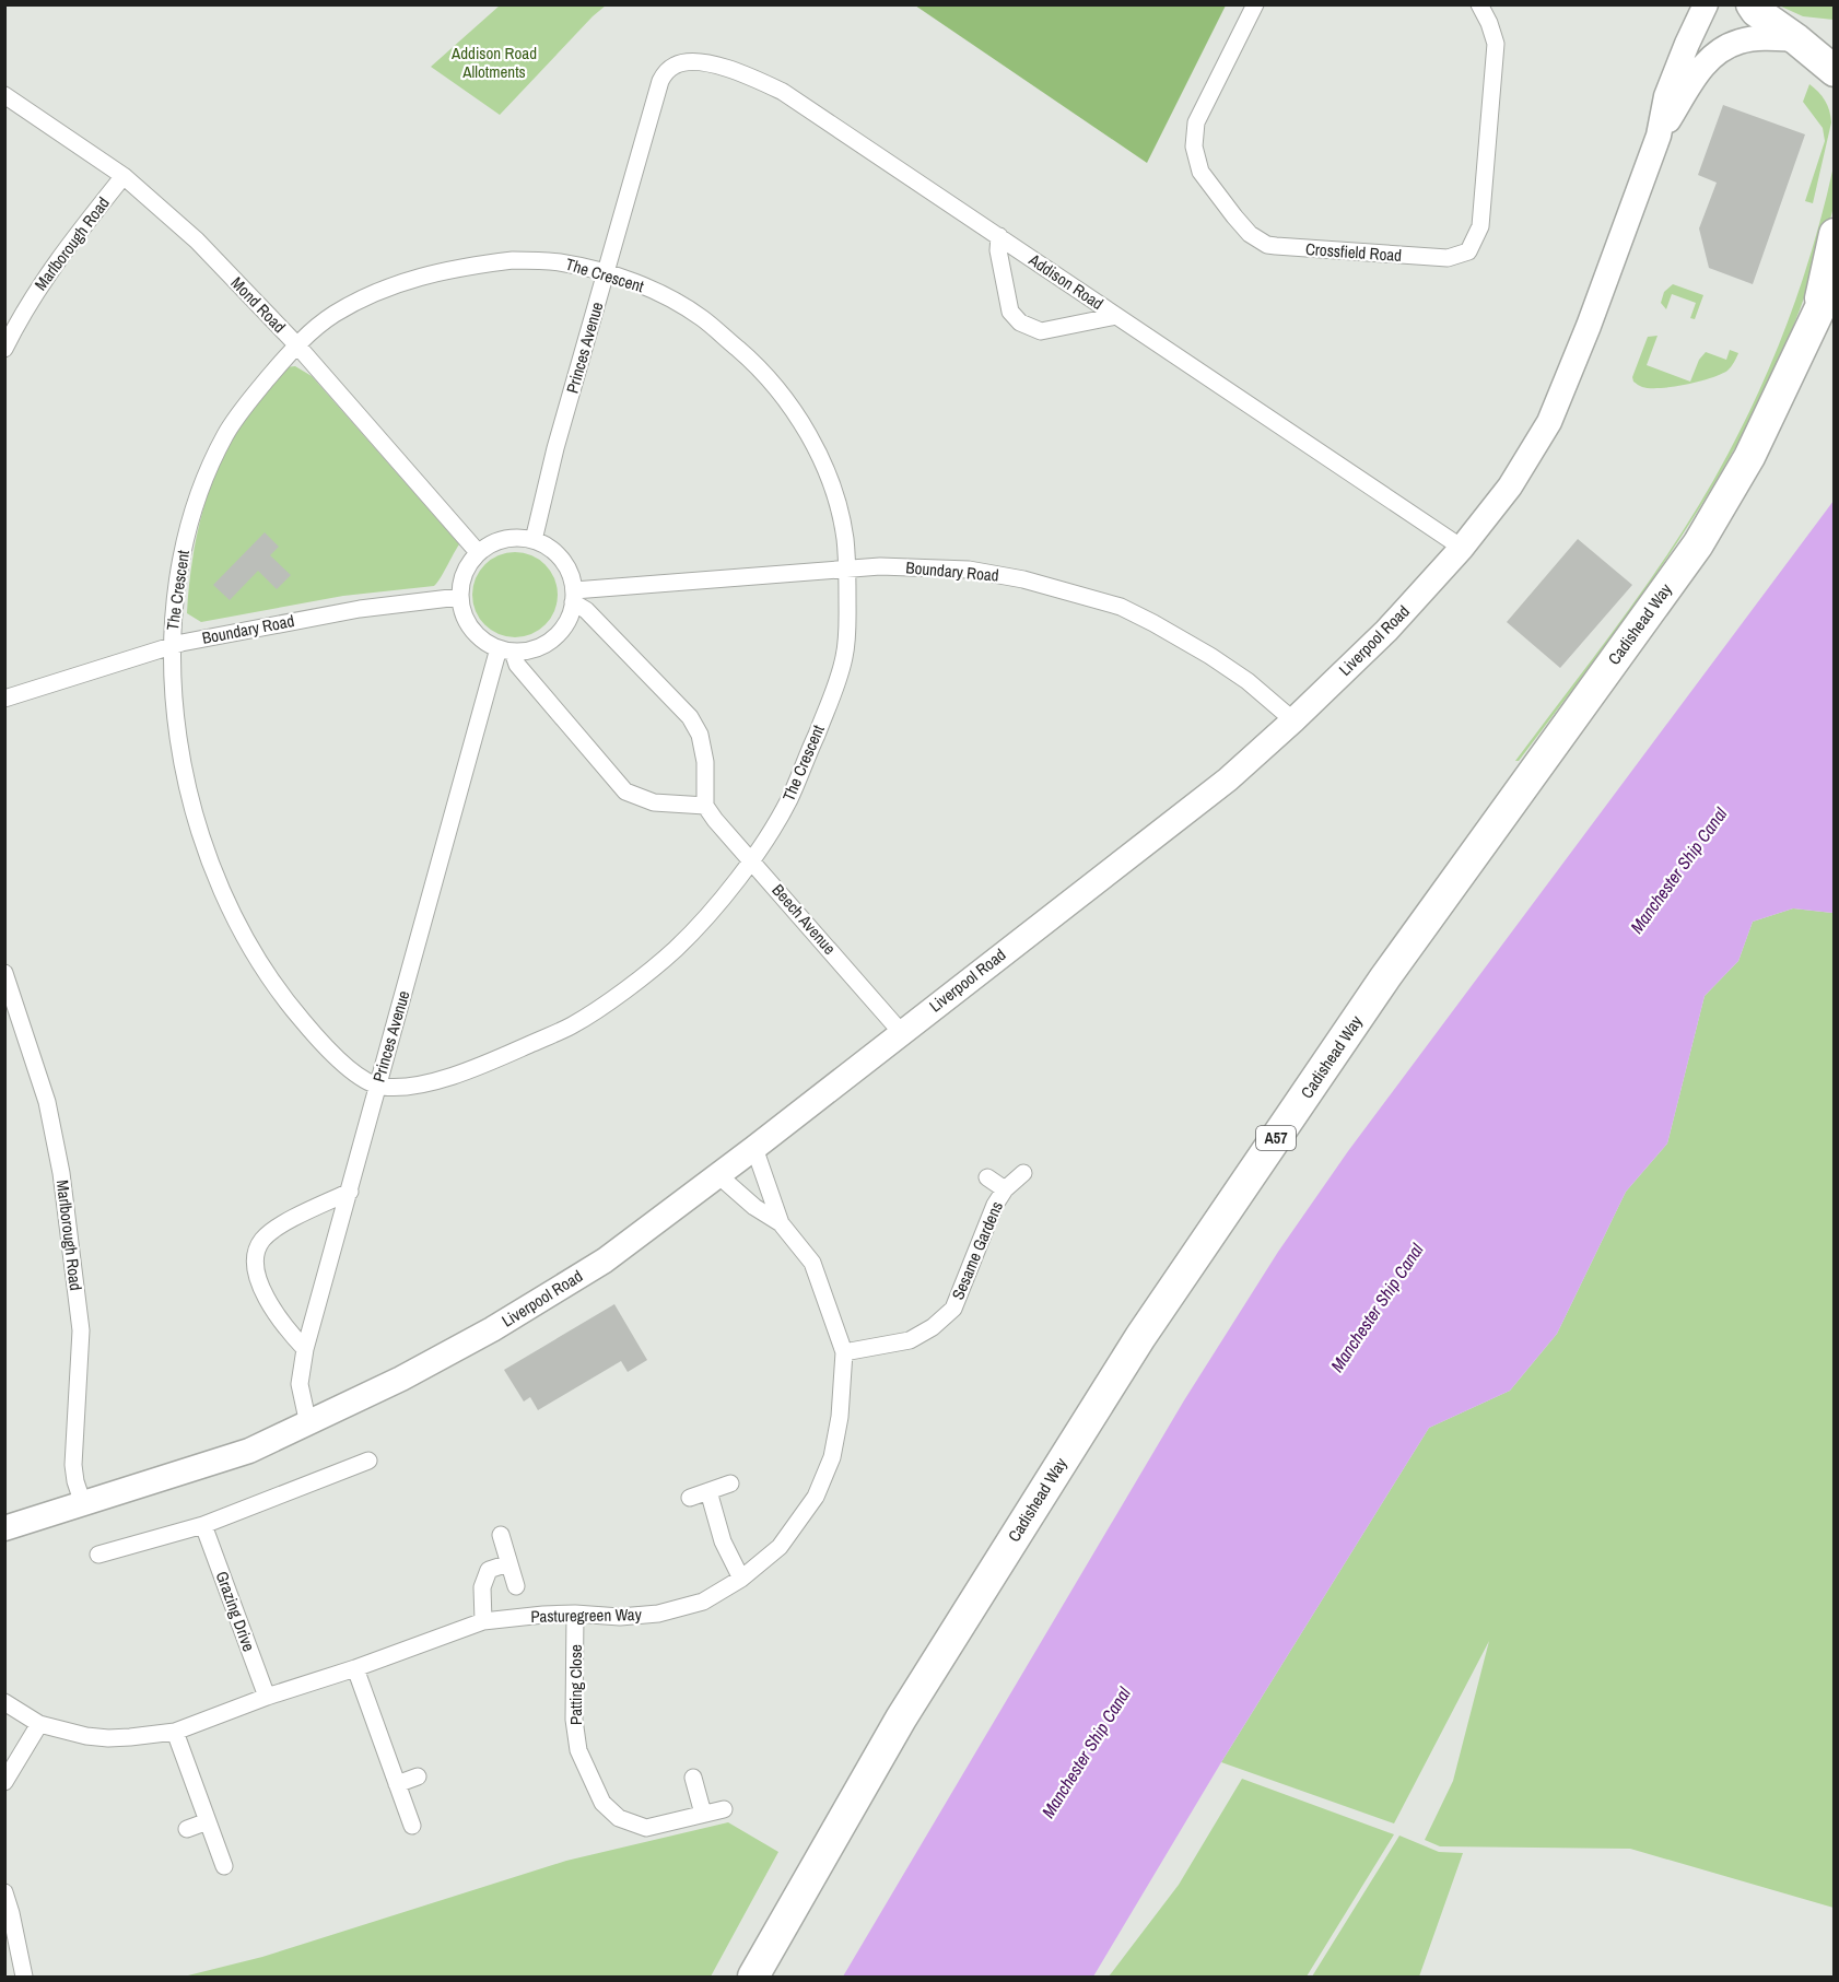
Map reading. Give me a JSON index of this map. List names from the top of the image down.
{
  "streets": {
    "highway": ["Cadishead Way", "A57"],
    "main road": ["Liverpool Road"],
    "street": [
      "Marlborough Road",
      "Crossfield Road",
      "The Crescent",
      "Addison Road",
      "Mond Road",
      "Princes Avenue",
      "Boundary Road",
      "Beech Avenue",
      "Sesame Gardens",
      "Grazing Drive",
      "Pasturegreen Way",
      "Patting Close"
    ]
  },
  "crossings": [
    ["Marlborough Road", "Mond Road"],
    ["Marlborough Road", "Liverpool Road"],
    ["The Crescent", "Mond Road"],
    ["The Crescent", "Princes Avenue"],
    ["The Crescent", "Boundary Road"],
    ["The Crescent", "Beech Avenue"],
    ["Addison Road", "Princes Avenue"],
    ["Addison Road", "Liverpool Road"],
    ["Mond Road", "Princes Avenue"],
    ["Mond Road", "Boundary Road"],
    ["Princes Avenue", "Boundary Road"],
    ["Princes Avenue", "Liverpool Road"],
    ["Boundary Road", "Liverpool Road"],
    ["Liverpool Road", "Beech Avenue"],
    ["Liverpool Road", "Pasturegreen Way"],
    ["Sesame Gardens", "Pasturegreen Way"],
    ["Grazing Drive", "Pasturegreen Way"],
    ["Pasturegreen Way", "Patting Close"]
  ],
  "water": ["Manchester Ship Canal"],
  "parks": ["Addison Road Allotments"]
}
